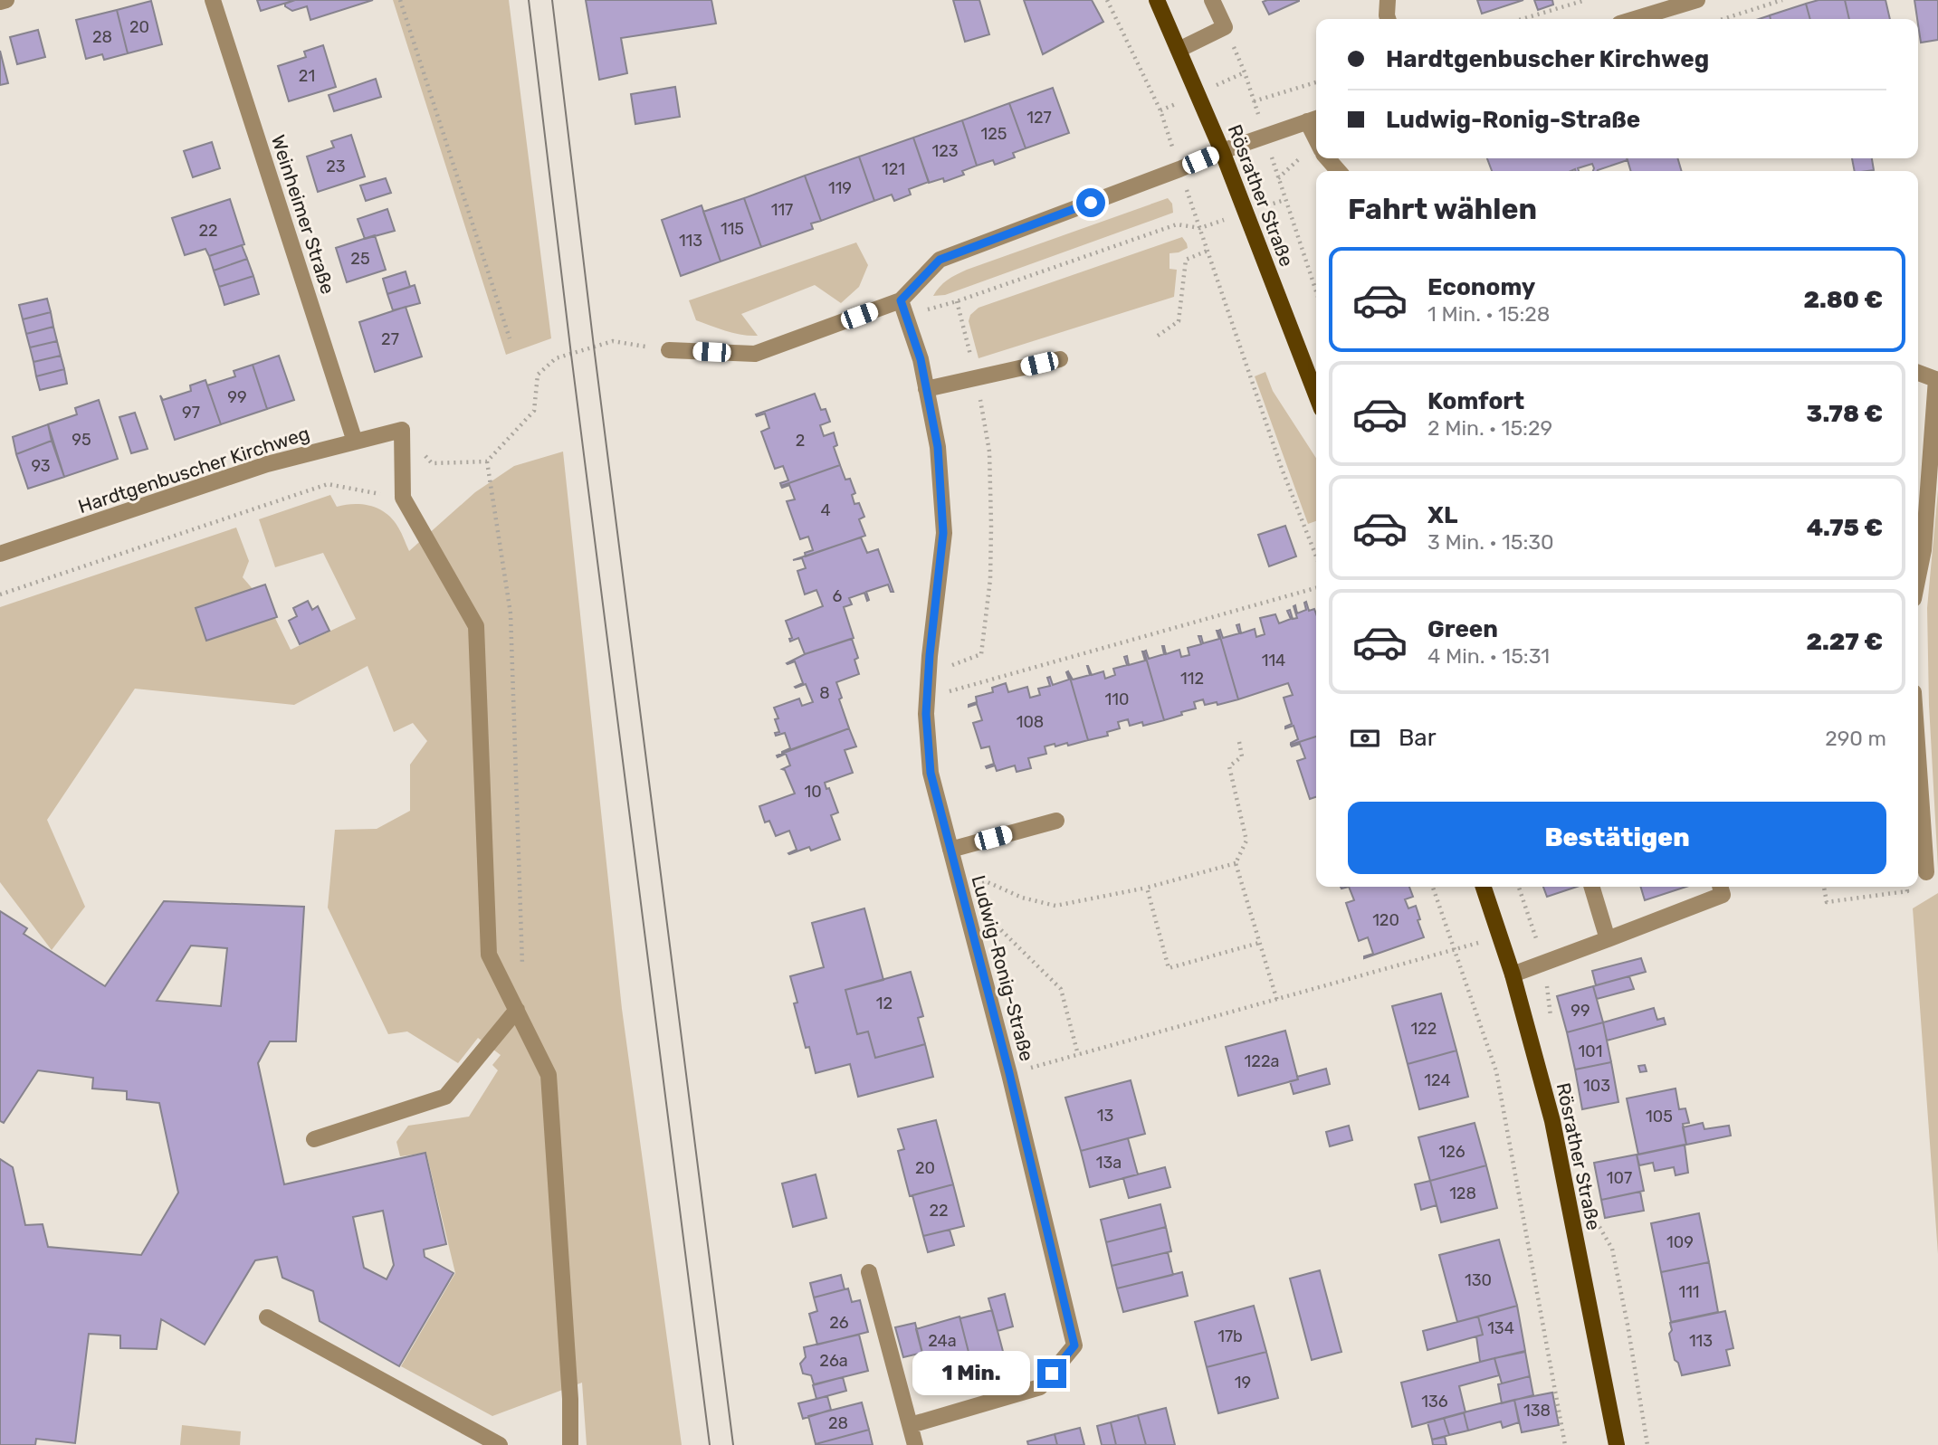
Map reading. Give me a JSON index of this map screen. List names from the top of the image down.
{
  "streets": {
    "main road": ["Rösrather Straße"],
    "street": ["Weinheimer Straße", "Hardtgenbuscher Kirchweg", "Ludwig-Ronig-Straße"]
  },
  "crossings": [
    ["Weinheimer Straße", "Hardtgenbuscher Kirchweg"]
  ],
  "house_numbers": [
    "20",
    "28",
    "21",
    "127",
    "125",
    "123",
    "23",
    "121",
    "119",
    "117",
    "115",
    "22",
    "113",
    "25",
    "27",
    "99",
    "97",
    "95",
    "2",
    "93",
    "4",
    "6",
    "114",
    "112",
    "8",
    "110",
    "108",
    "10",
    "120",
    "12",
    "99",
    "122",
    "101",
    "122a",
    "124",
    "103",
    "13",
    "105",
    "126",
    "13a",
    "20",
    "107",
    "128",
    "22",
    "109",
    "130",
    "111",
    "26",
    "134",
    "17b",
    "24a",
    "113",
    "26a",
    "19",
    "136",
    "138",
    "28"
  ],
  "page": {
    "banner": ["Hardtgenbuscher Kirchweg", "Ludwig-Ronig-Straße"],
    "heading": "Fahrt wählen",
    "list": [
      {
        "name": "Economy",
        "note": "1 Min. · 15:28",
        "value": "2.80 €"
      },
      {
        "name": "Komfort",
        "note": "2 Min. · 15:29",
        "value": "3.78 €"
      },
      {
        "name": "XL",
        "note": "3 Min. · 15:30",
        "value": "4.75 €"
      },
      {
        "name": "Green",
        "note": "4 Min. · 15:31",
        "value": "2.27 €"
      }
    ],
    "pay": ["Bar", "290 m"],
    "buttons": "Bestätigen",
    "bubble": "1 Min."
  }
}
